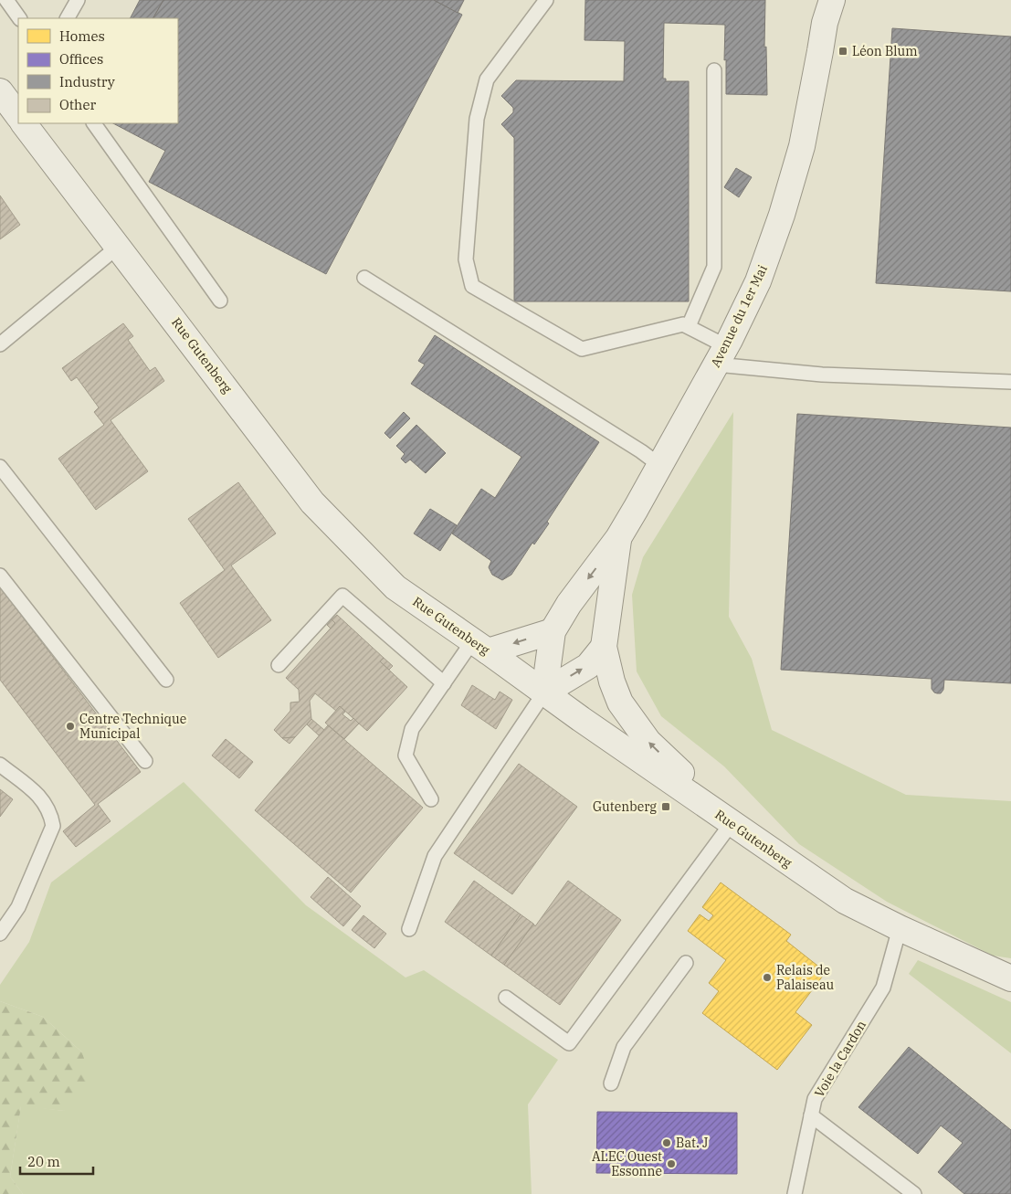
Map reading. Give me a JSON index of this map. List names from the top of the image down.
{
  "streets": {
    "street": ["Avenue du 1er Mai", "Rue Gutenberg"],
    "lane": ["Voie la Cardon"]
  },
  "crossings": [
    ["Avenue du 1er Mai", "Rue Gutenberg"],
    ["Rue Gutenberg", "Voie la Cardon"]
  ],
  "places": {
    "transit": ["Léon Blum", "Gutenberg"],
    "other": [
      "Centre Technique Municipal",
      "Relais de Palaiseau",
      "Bat. J",
      "ALEC Ouest Essonne"
    ]
  },
  "legend": [
    "Homes",
    "Offices",
    "Industry",
    "Other"
  ],
  "scale_bar": "20 m"
}
